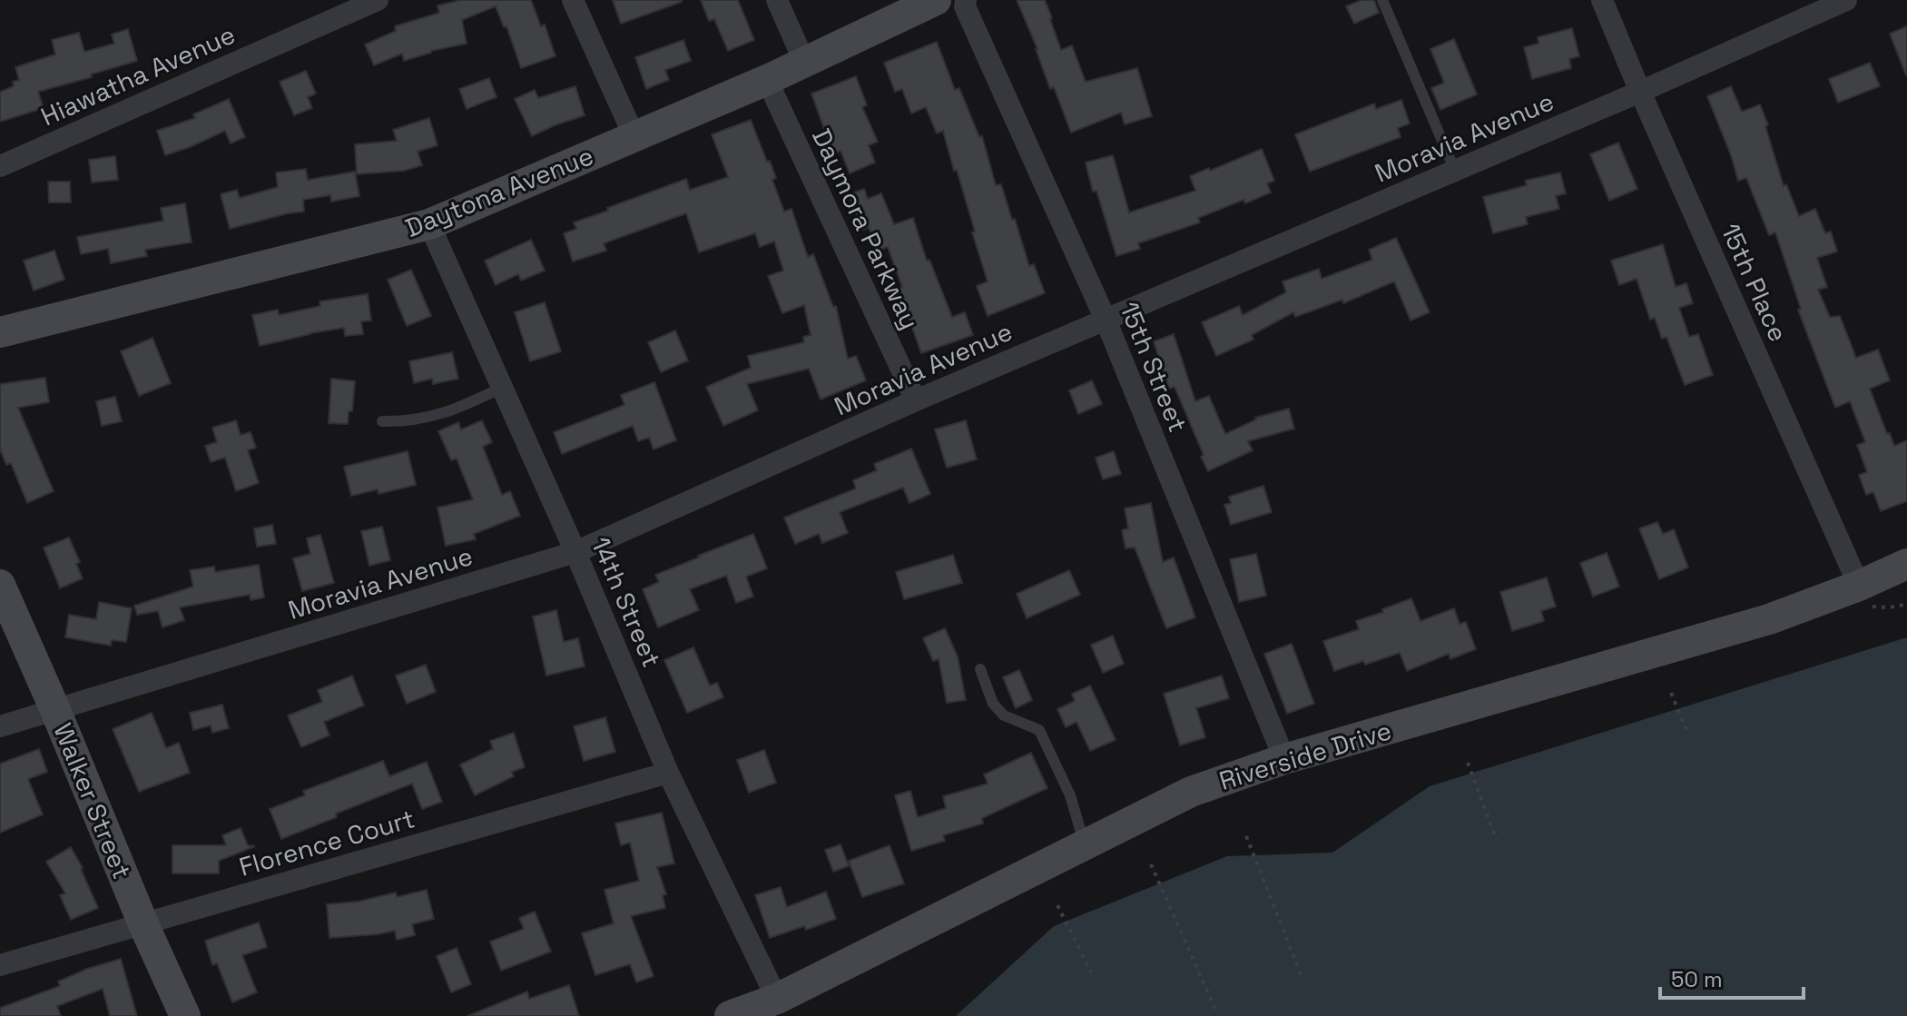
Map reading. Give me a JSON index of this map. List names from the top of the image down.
{
  "streets": {
    "street": [
      "Hiawatha Avenue",
      "Moravia Avenue",
      "Daytona Avenue",
      "Daymora Parkway",
      "15th Place",
      "15th Street",
      "14th Street",
      "Riverside Drive",
      "Walker Street",
      "Florence Court"
    ]
  },
  "crossings": [
    ["Moravia Avenue", "Daymora Parkway"],
    ["Moravia Avenue", "15th Place"],
    ["Moravia Avenue", "15th Street"],
    ["Moravia Avenue", "14th Street"],
    ["Moravia Avenue", "Walker Street"],
    ["Daytona Avenue", "Daymora Parkway"],
    ["Daytona Avenue", "14th Street"],
    ["15th Place", "Riverside Drive"],
    ["15th Street", "Riverside Drive"],
    ["14th Street", "Riverside Drive"],
    ["14th Street", "Florence Court"],
    ["Walker Street", "Florence Court"]
  ],
  "scale_bar": "50 m"
}
